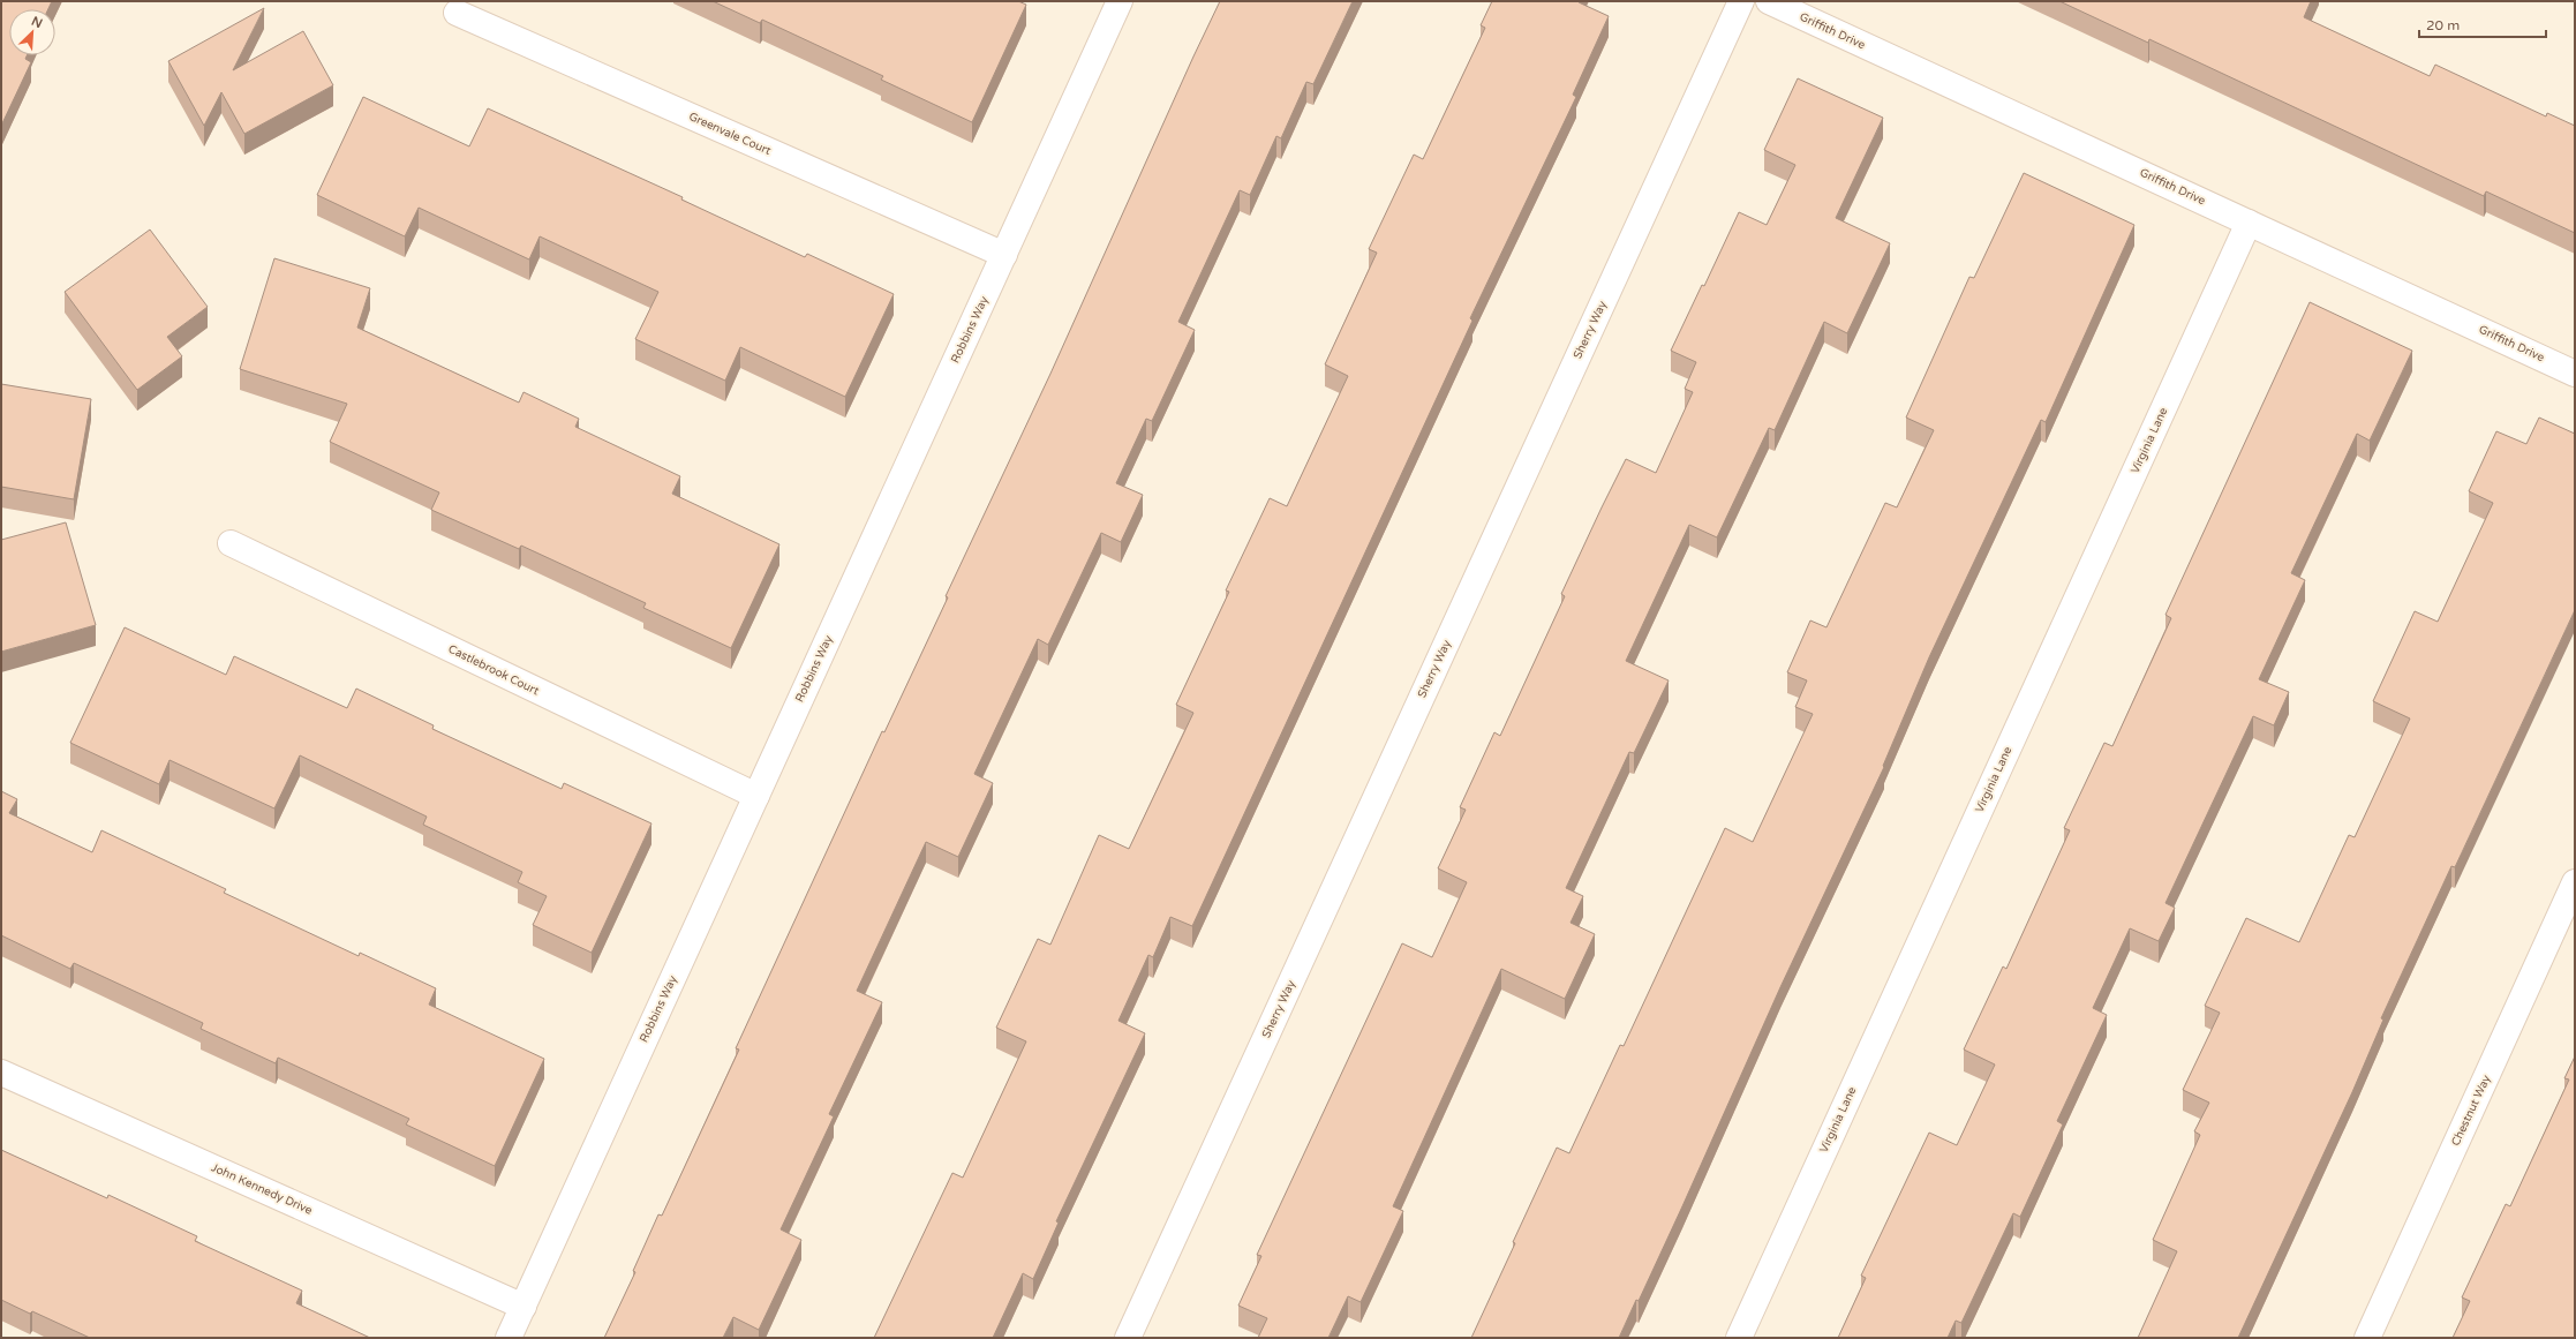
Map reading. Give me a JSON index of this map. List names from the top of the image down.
{
  "streets": {
    "street": [
      "Griffith Drive",
      "Greenvale Court",
      "Robbins Way",
      "Sherry Way",
      "Virginia Lane",
      "Castlebrook Court",
      "Chestnut Way",
      "John Kennedy Drive"
    ]
  },
  "crossings": [
    ["Griffith Drive", "Virginia Lane"],
    ["Greenvale Court", "Robbins Way"],
    ["Robbins Way", "Castlebrook Court"],
    ["Robbins Way", "John Kennedy Drive"]
  ],
  "scale_bar": "20 m",
  "north": "top right"
}
